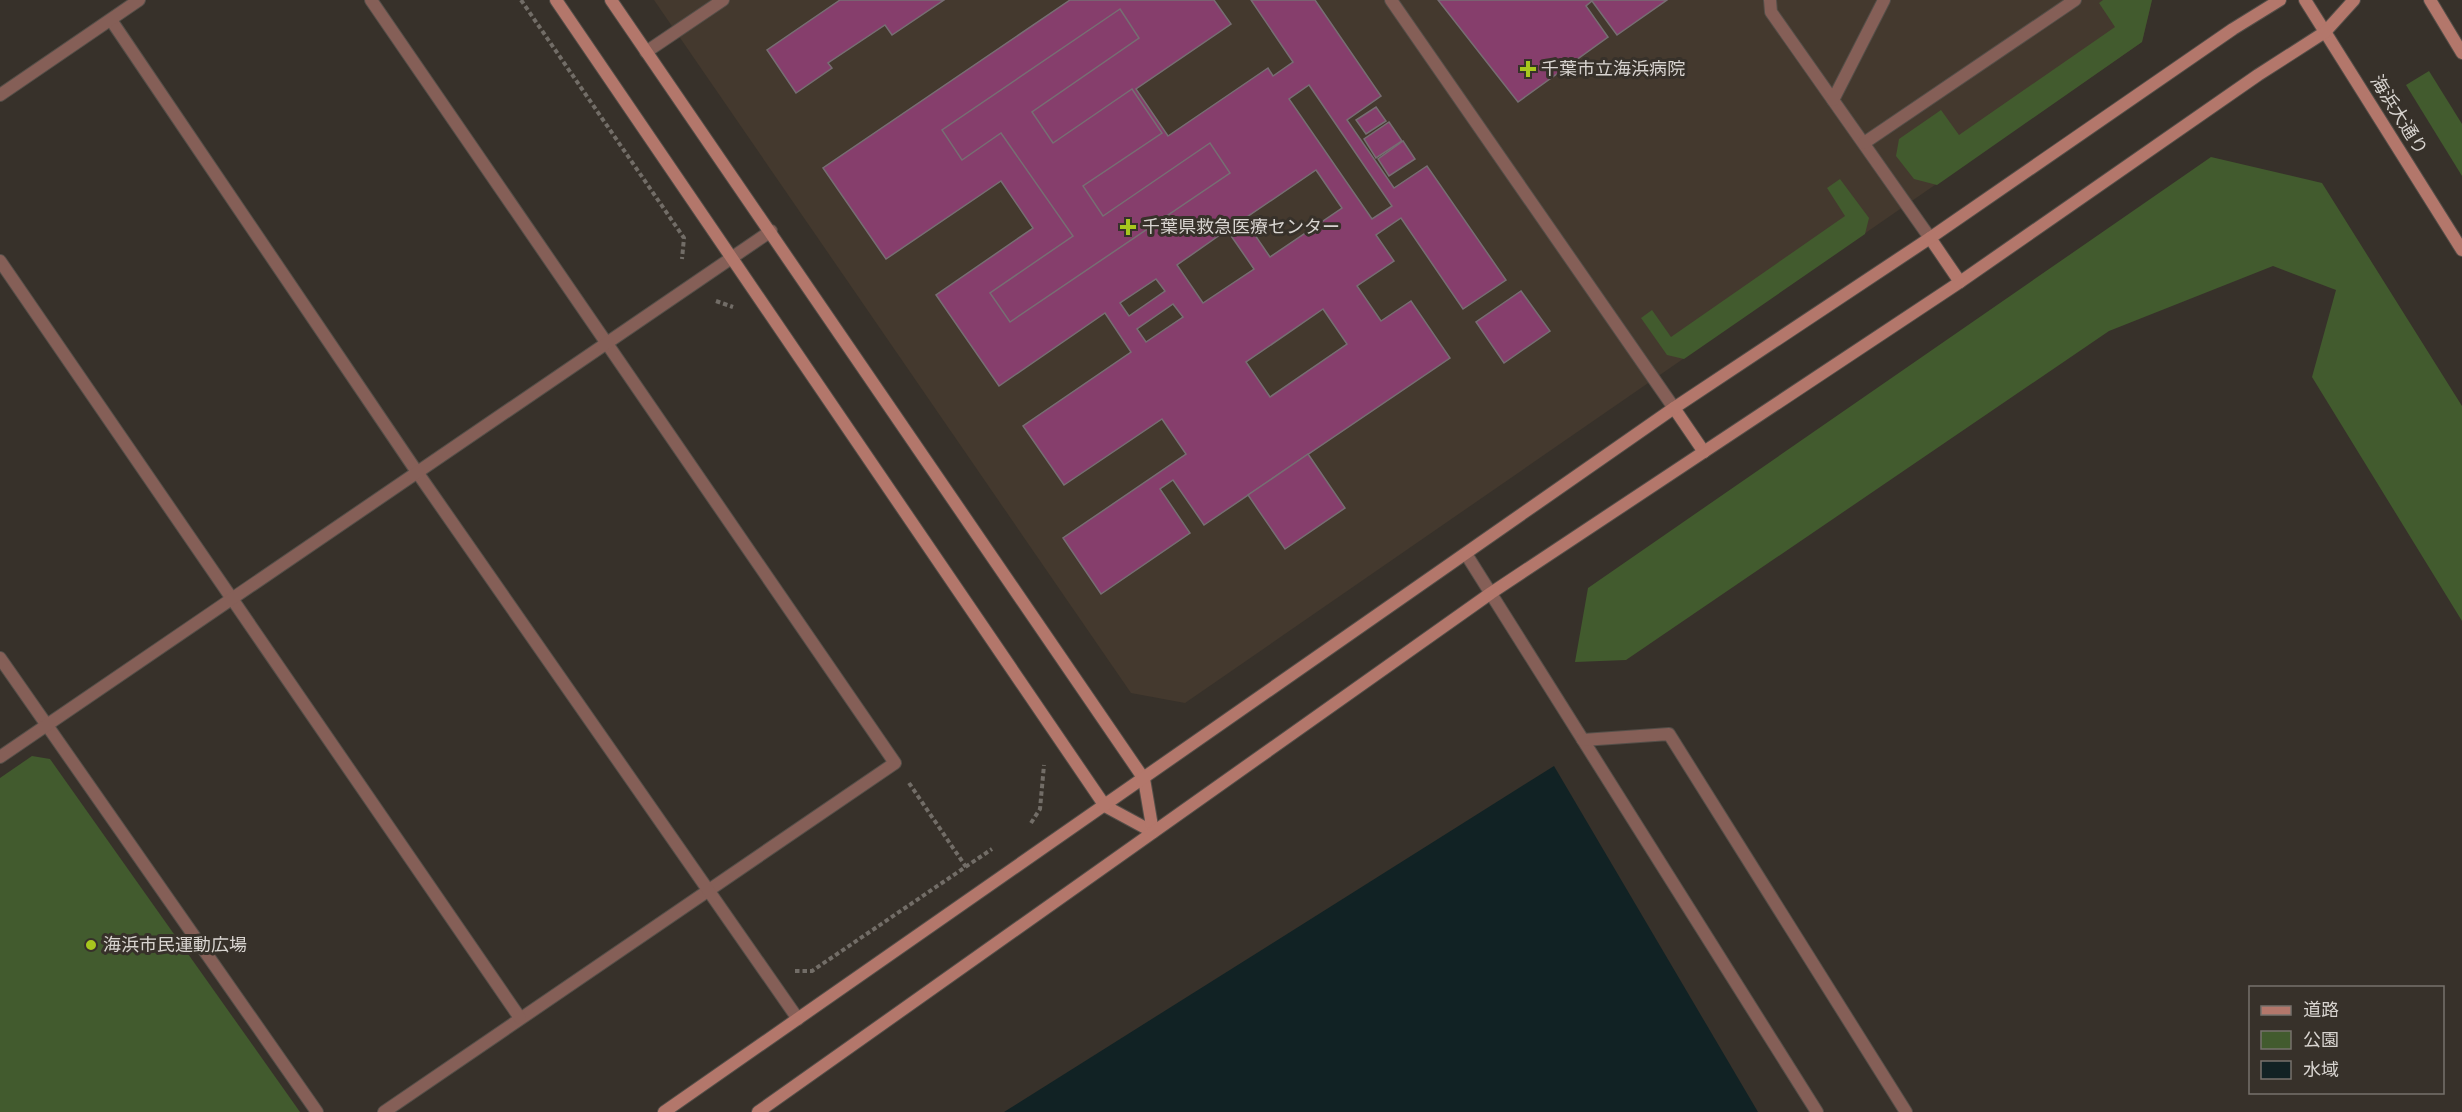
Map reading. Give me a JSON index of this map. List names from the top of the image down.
{
  "streets": {
    "street": ["海浜大通り"]
  },
  "places": {
    "health": ["千葉市立海浜病院", "千葉県救急医療センター"],
    "other": ["海浜市民運動広場"]
  },
  "legend": ["道路", "公園", "水域"]
}
